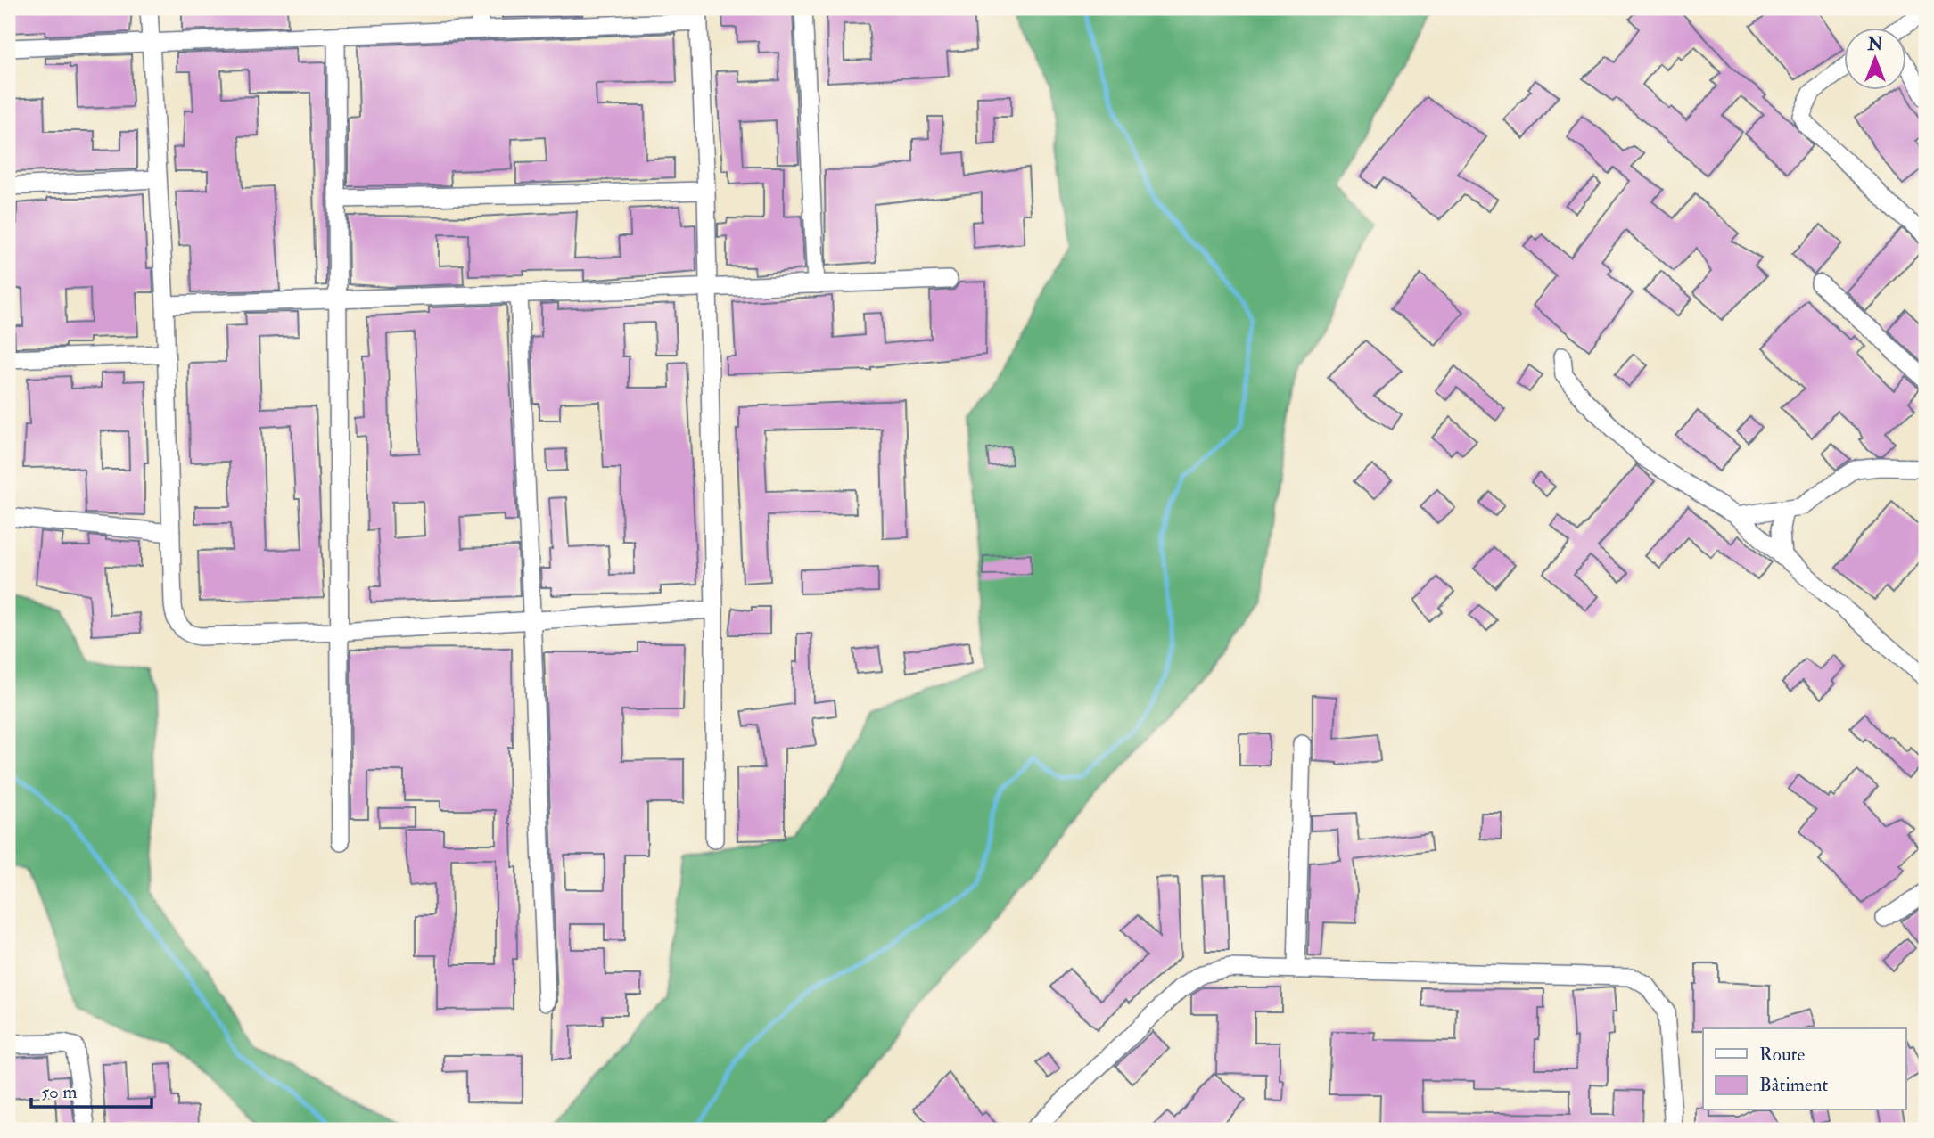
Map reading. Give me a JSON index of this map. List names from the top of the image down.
{
  "legend": ["Route", "Bâtiment"],
  "scale_bar": "50 m",
  "north": "top"
}
